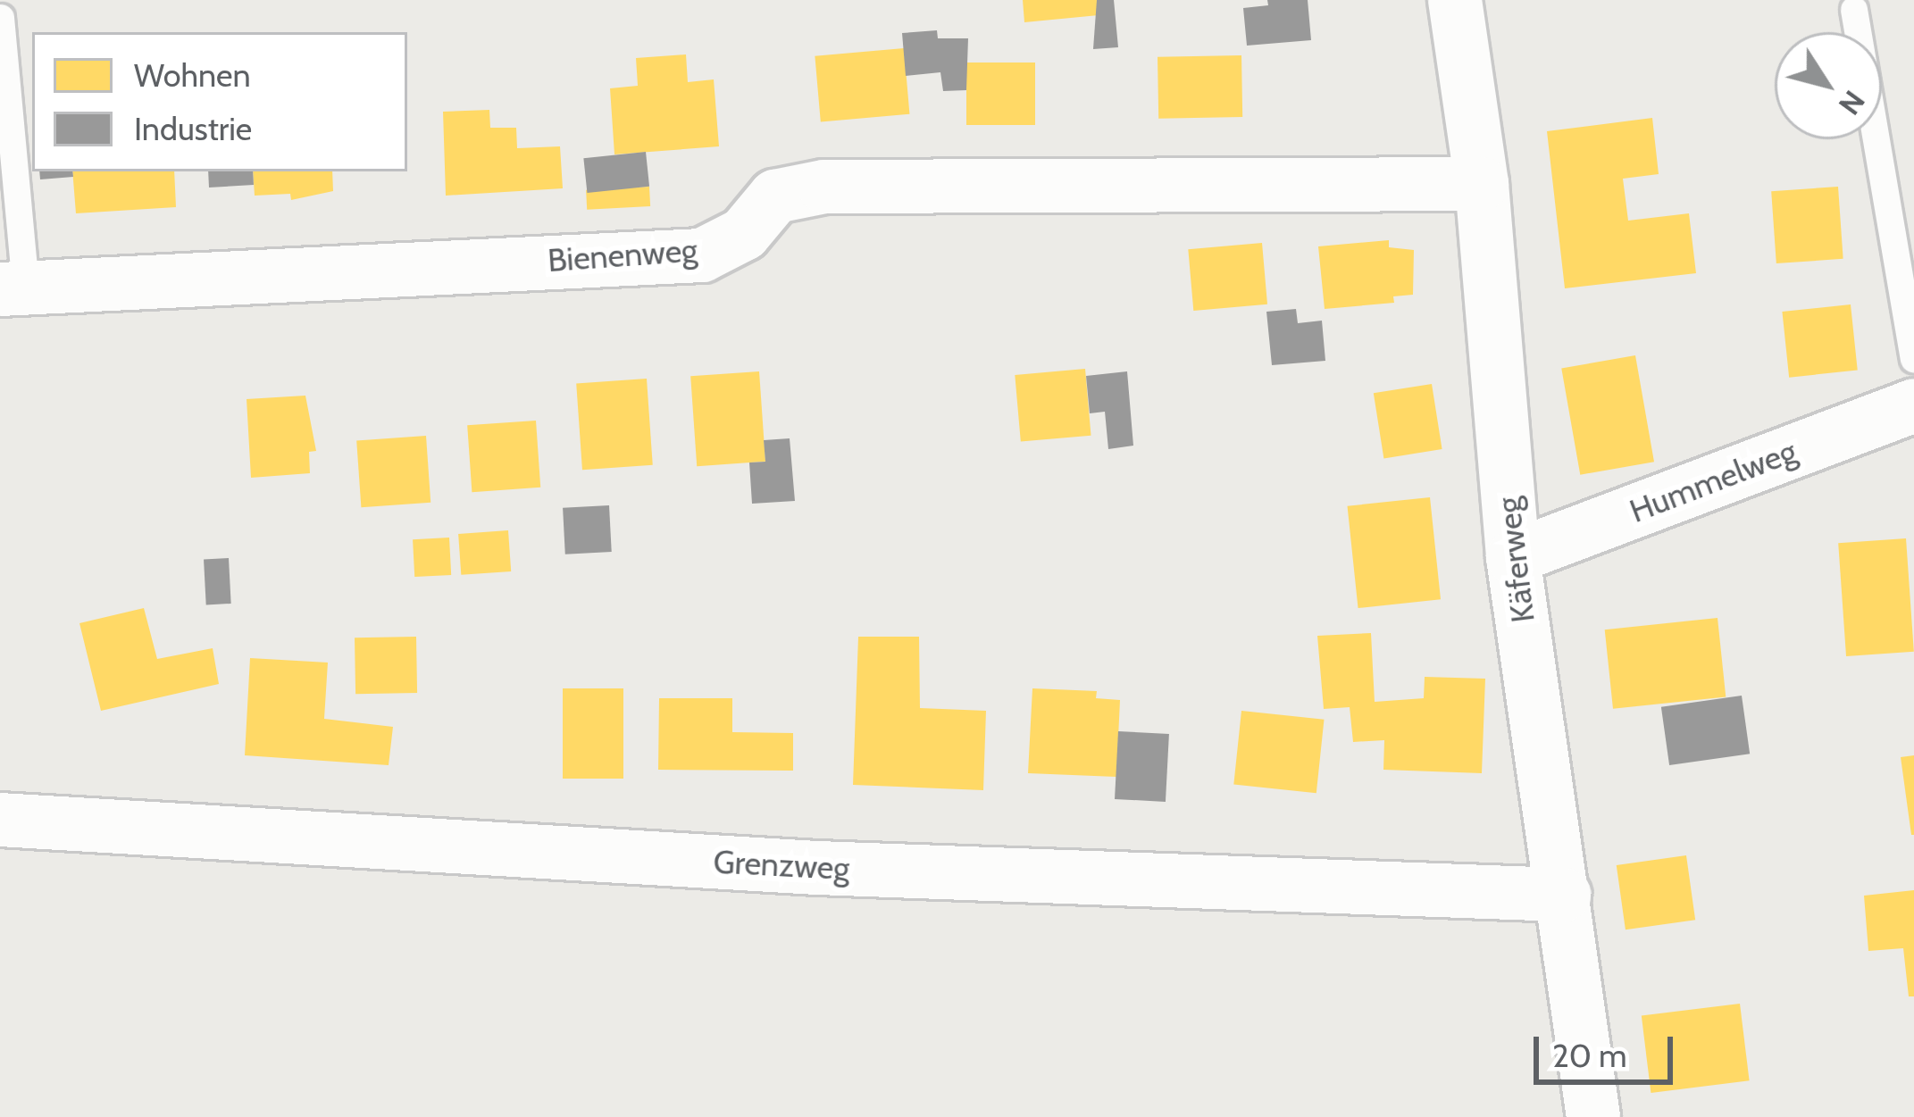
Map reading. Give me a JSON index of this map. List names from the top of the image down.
{
  "streets": {
    "street": [
      "Bienenweg",
      "Hummelweg",
      "Käferweg",
      "Grenzweg"
    ]
  },
  "crossings": [
    ["Bienenweg", "Käferweg"],
    ["Hummelweg", "Käferweg"],
    ["Käferweg", "Grenzweg"]
  ],
  "legend": ["Wohnen", "Industrie"],
  "scale_bar": "20 m",
  "north": "bottom right"
}
